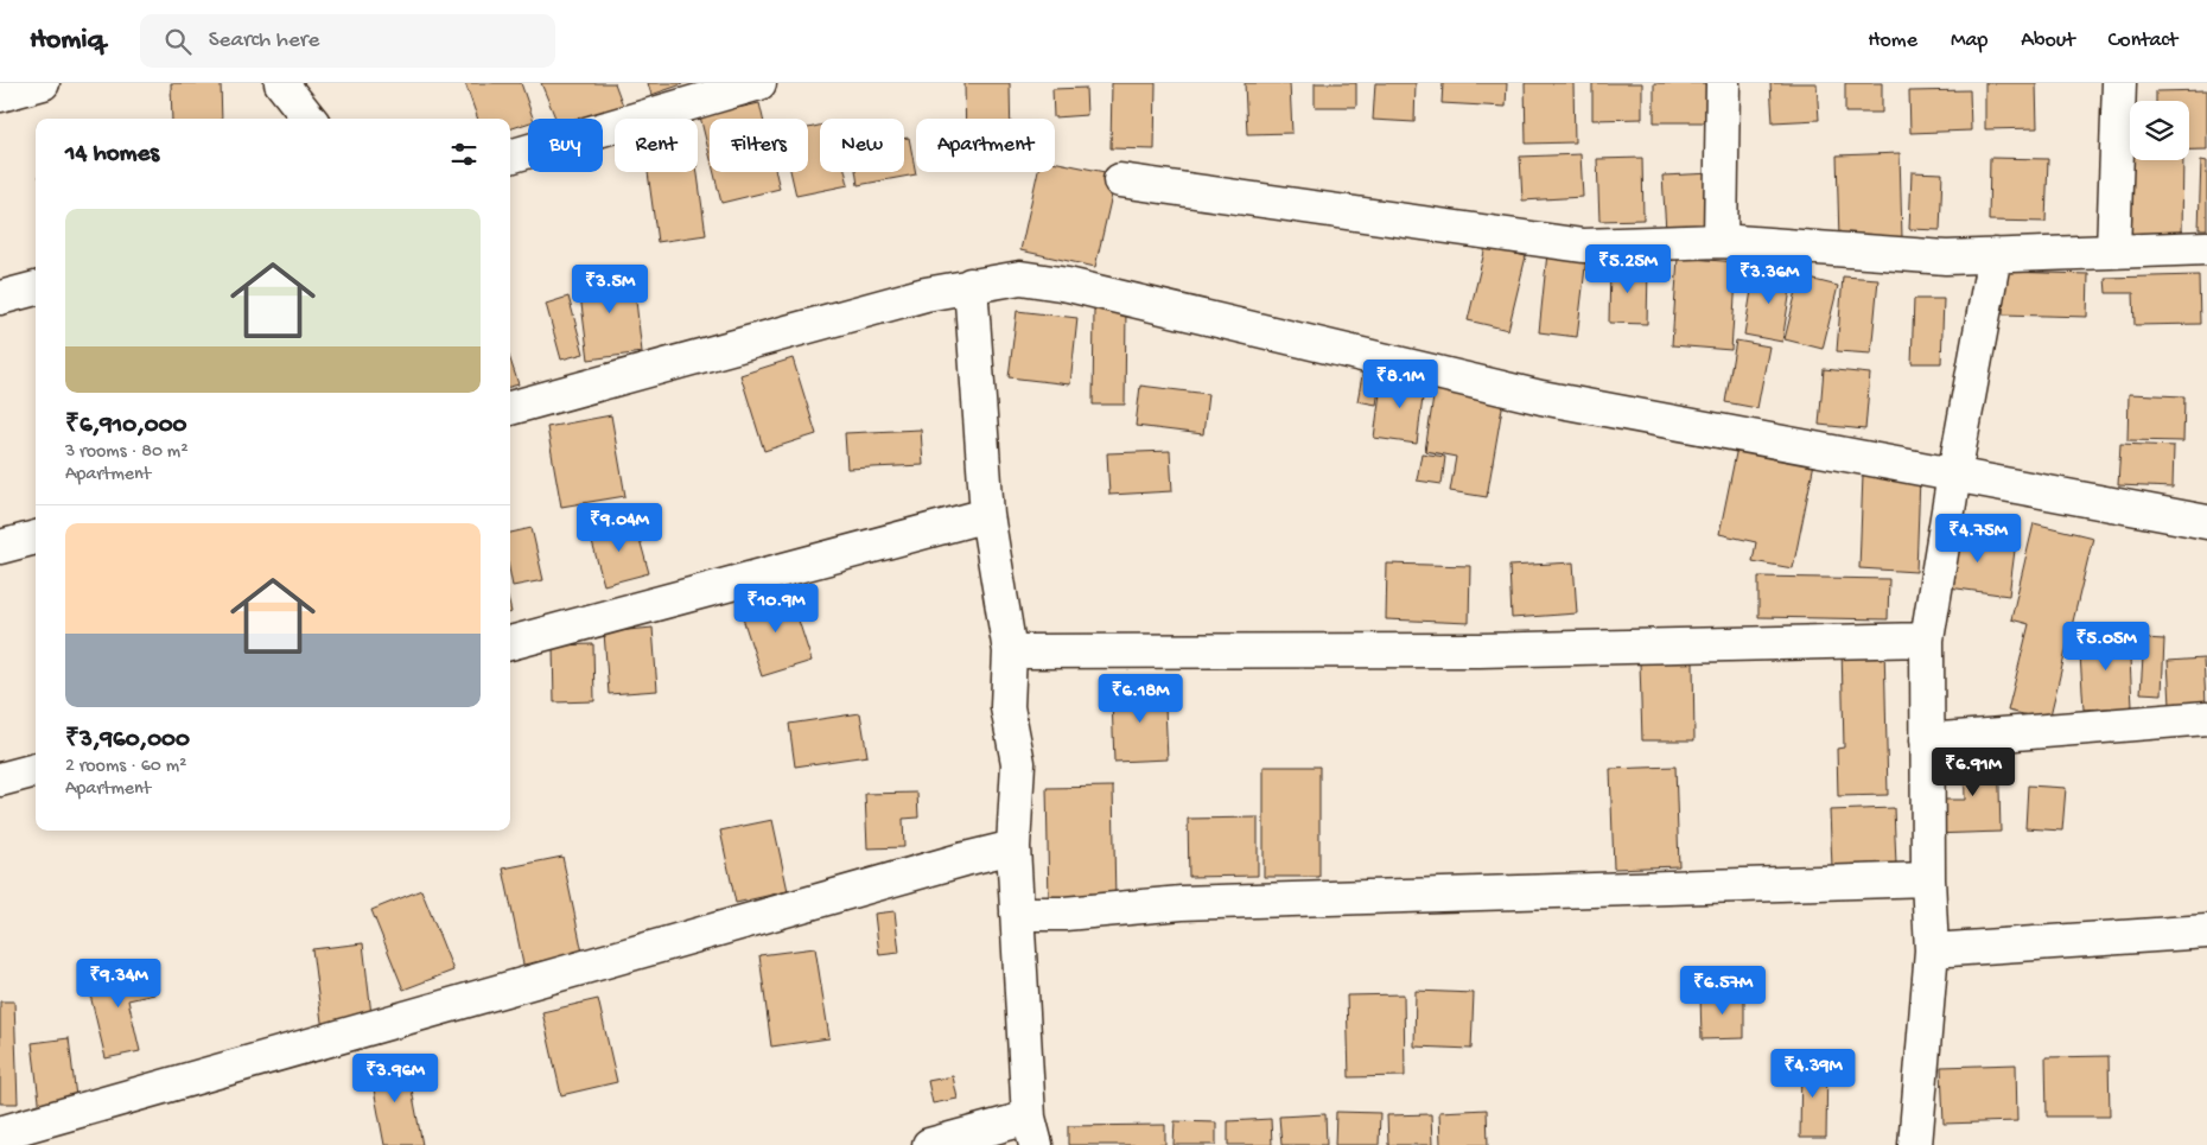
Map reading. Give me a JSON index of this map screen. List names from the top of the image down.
{
  "page": {
    "header": "Homiq",
    "search": "Search here",
    "nav": [
      "Home",
      "Map",
      "About",
      "Contact"
    ],
    "chip": [
      "Buy",
      "Rent",
      "Filters",
      "New",
      "Apartment"
    ],
    "heading": "14 homes",
    "list": [
      {
        "name": "₹6,910,000",
        "note": "3 rooms · 80 m² · Apartment"
      },
      {
        "name": "₹3,960,000",
        "note": "2 rooms · 60 m² · Apartment"
      }
    ],
    "price": [
      "₹5.25M",
      "₹3.36M",
      "₹3.5M",
      "₹8.1M",
      "₹9.04M",
      "₹4.75M",
      "₹10.9M",
      "₹5.05M",
      "₹6.18M",
      "₹6.91M",
      "₹9.34M",
      "₹6.57M",
      "₹4.39M",
      "₹3.96M"
    ]
  }
}
